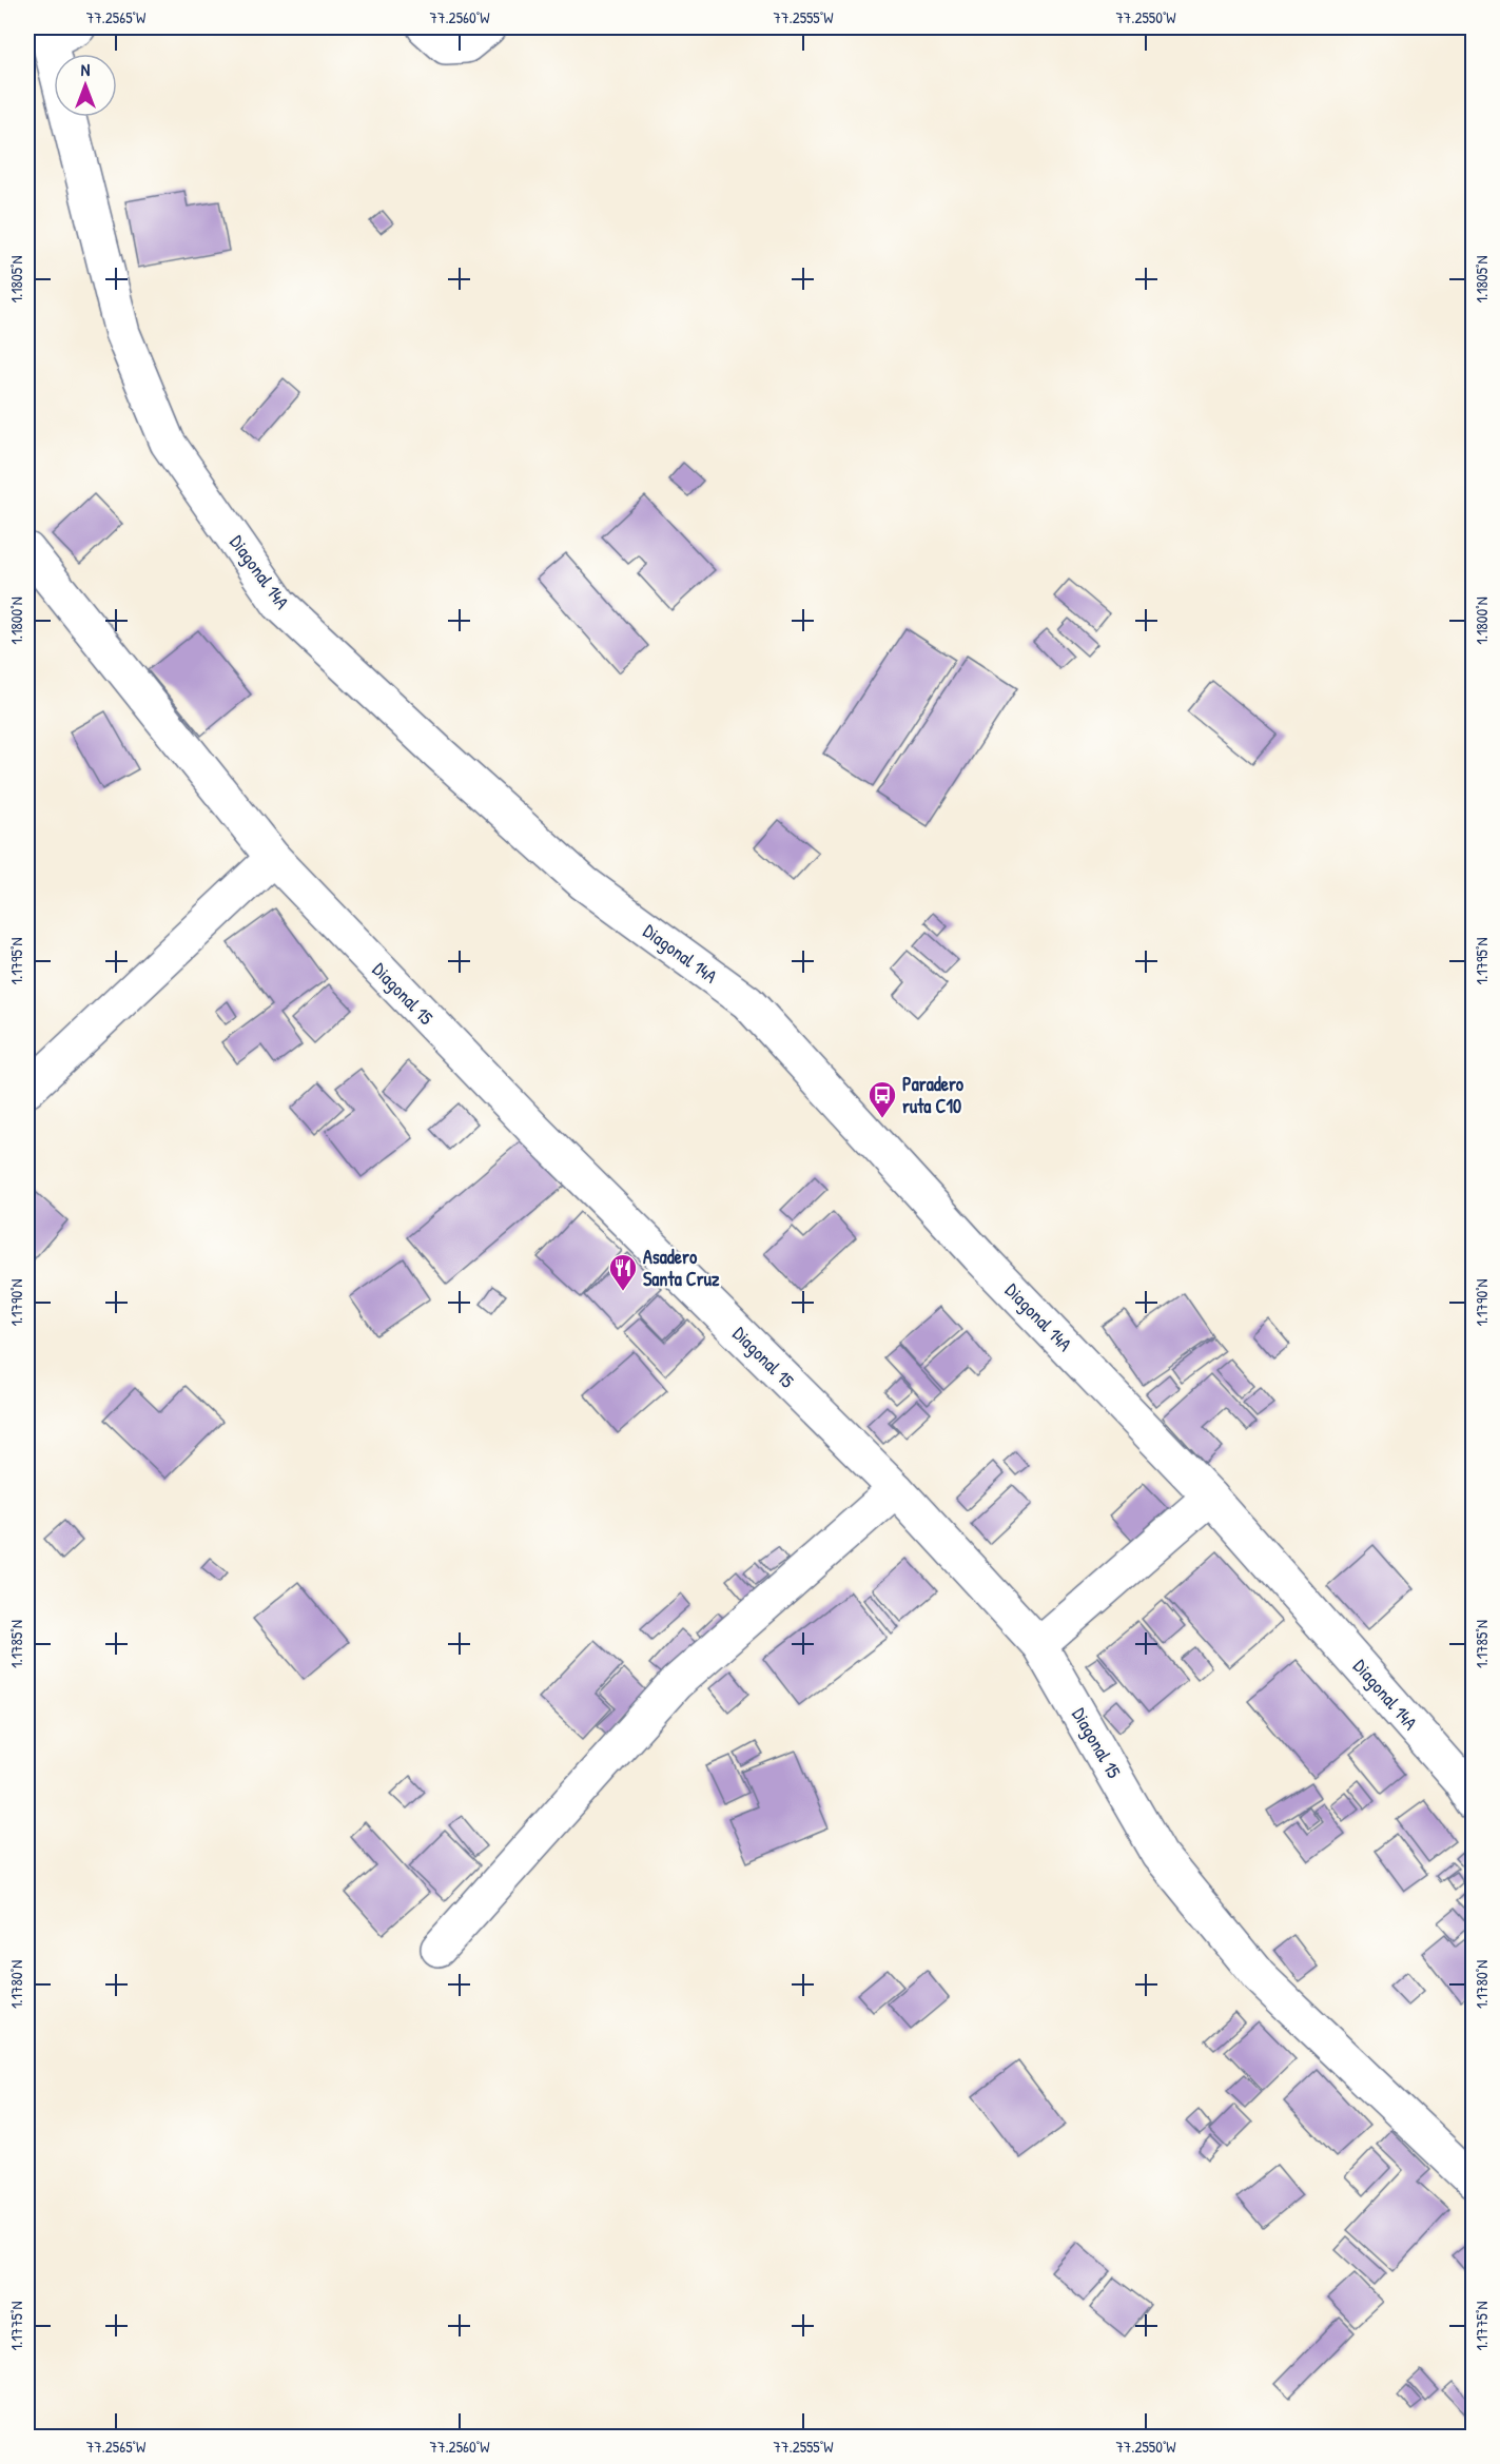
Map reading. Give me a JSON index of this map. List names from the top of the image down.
{
  "streets": {
    "street": ["Diagonal 14A", "Diagonal 15"]
  },
  "places": {
    "bus stop": ["Paradero ruta C10"],
    "restaurant": ["Asadero Santa Cruz"]
  },
  "north": "top",
  "coordinates": [
    "77.2565°W",
    "77.2560°W",
    "77.2555°W",
    "77.2550°W",
    "1.1805°N",
    "1.1800°N",
    "1.1795°N",
    "1.1790°N",
    "1.1785°N",
    "1.1780°N",
    "1.1775°N"
  ]
}
